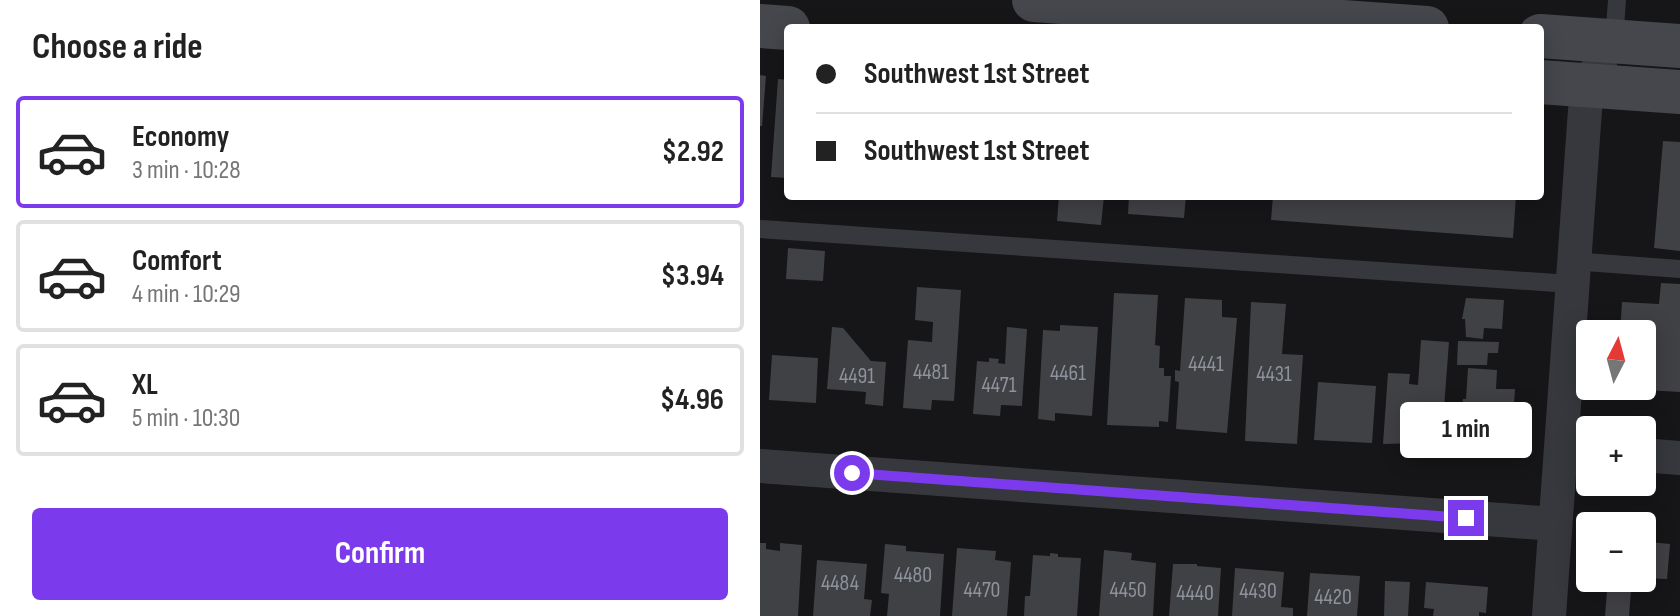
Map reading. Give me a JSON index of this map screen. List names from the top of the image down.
{
  "house_numbers": [
    "4441",
    "4481",
    "4461",
    "4431",
    "4491",
    "4471",
    "4480",
    "4484",
    "4470",
    "4450",
    "4430",
    "4440",
    "4420"
  ],
  "north": "top",
  "page": {
    "heading": "Choose a ride",
    "banner": ["Southwest 1st Street", "Southwest 1st Street"],
    "list": [
      {
        "name": "Economy",
        "note": "3 min · 10:28",
        "value": "$2.92"
      },
      {
        "name": "Comfort",
        "note": "4 min · 10:29",
        "value": "$3.94"
      },
      {
        "name": "XL",
        "note": "5 min · 10:30",
        "value": "$4.96"
      }
    ],
    "map_buttons": ["+", "−"],
    "bubble": "1 min",
    "buttons": "Confirm"
  }
}
